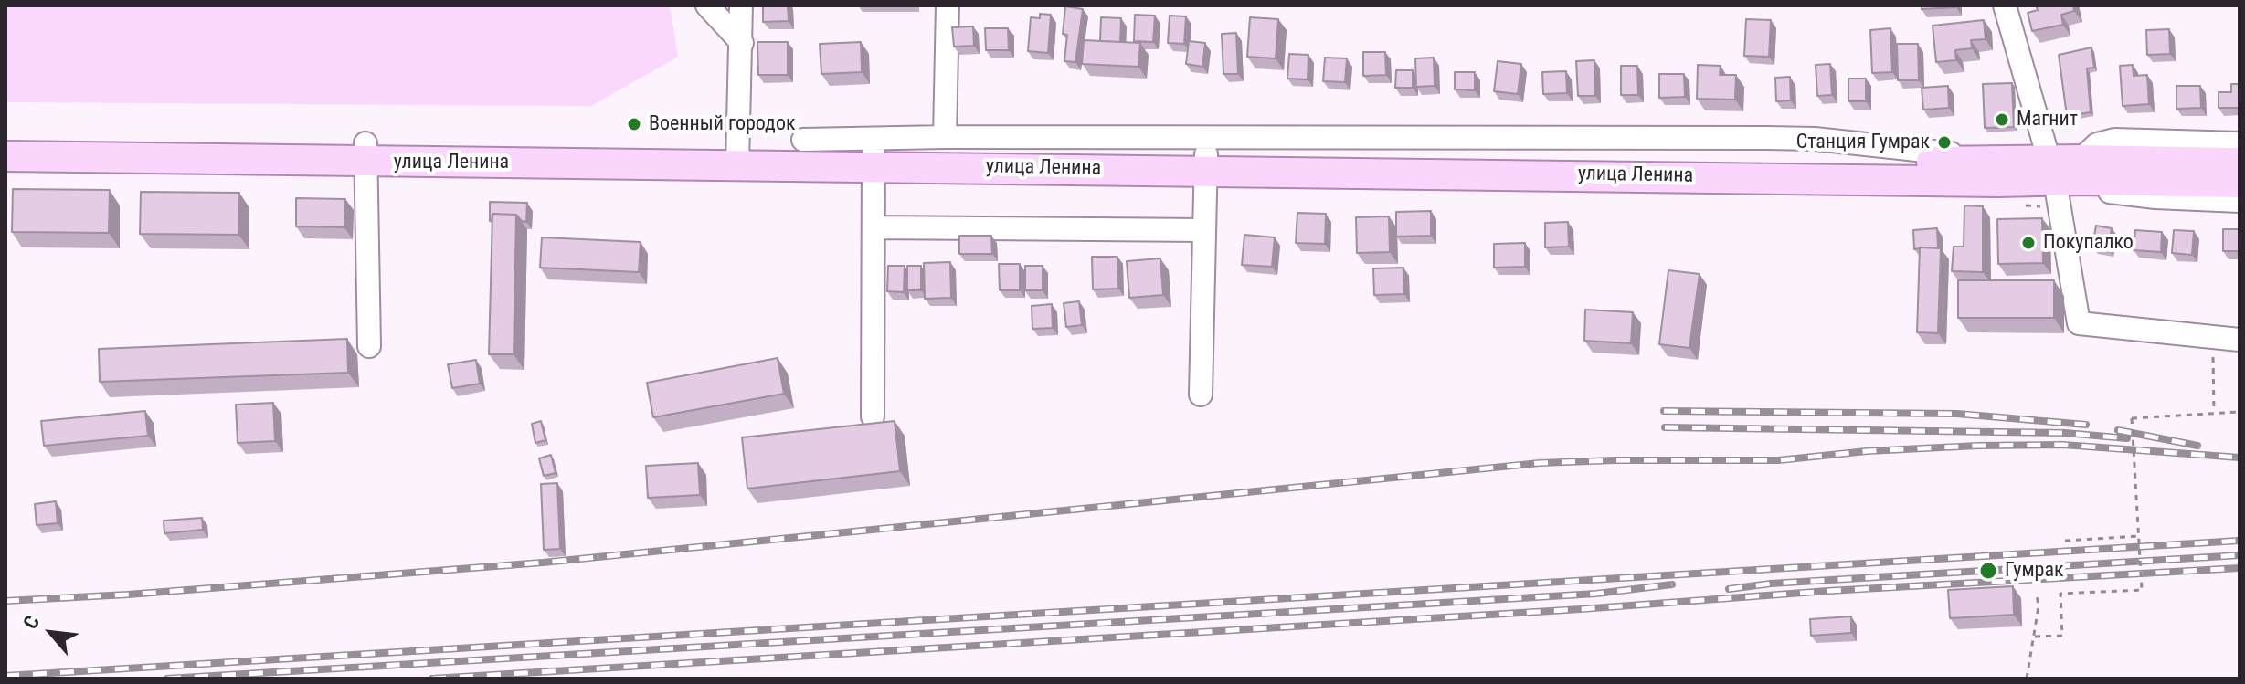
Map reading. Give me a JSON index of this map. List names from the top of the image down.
{
  "streets": {
    "main road": ["улица Ленина"]
  },
  "places": [
    "Магнит",
    "Военный городок",
    "Станция Гумрак",
    "Покупалко",
    "Гумрак"
  ],
  "north": "top left"
}
